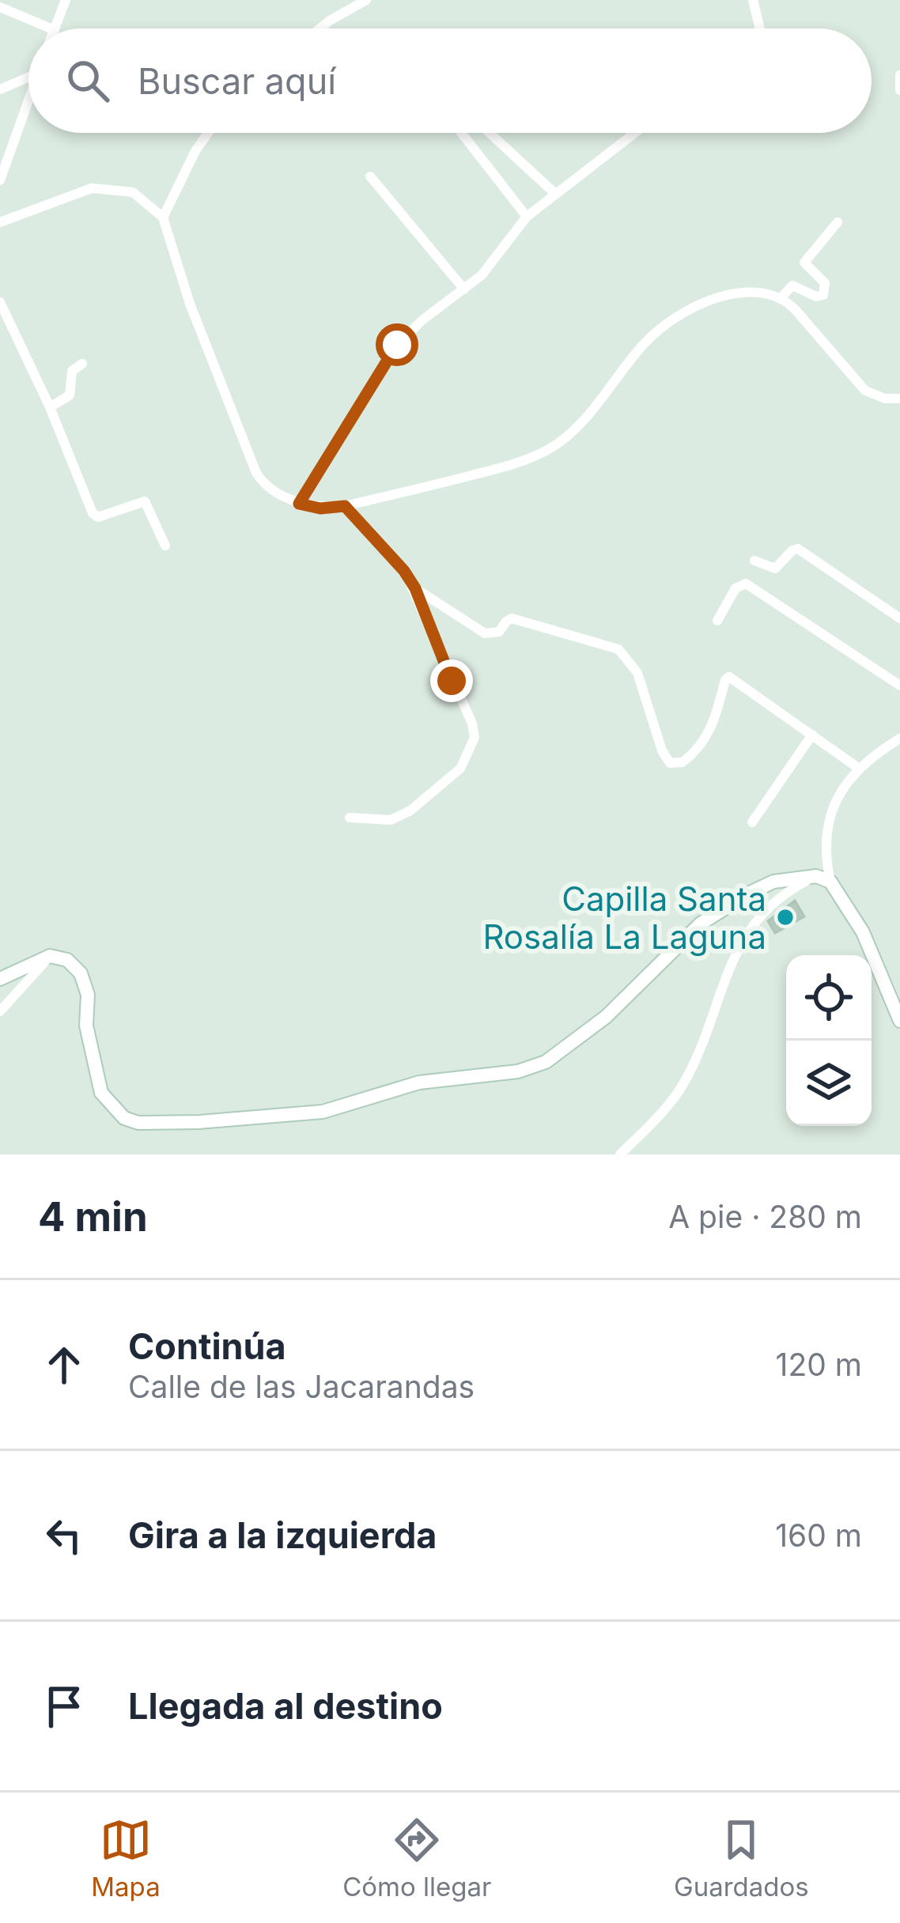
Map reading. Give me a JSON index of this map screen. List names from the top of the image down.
{
  "places": ["Capilla Santa Rosalía La Laguna"],
  "page": {
    "search": "Buscar aquí",
    "heading": ["4 min", "A pie · 280 m"],
    "list": [
      ["Continúa", "Calle de las Jacarandas", "120 m"],
      ["Gira a la izquierda", "160 m"],
      "Llegada al destino"
    ],
    "nav": ["Mapa", "Cómo llegar", "Guardados"]
  }
}
